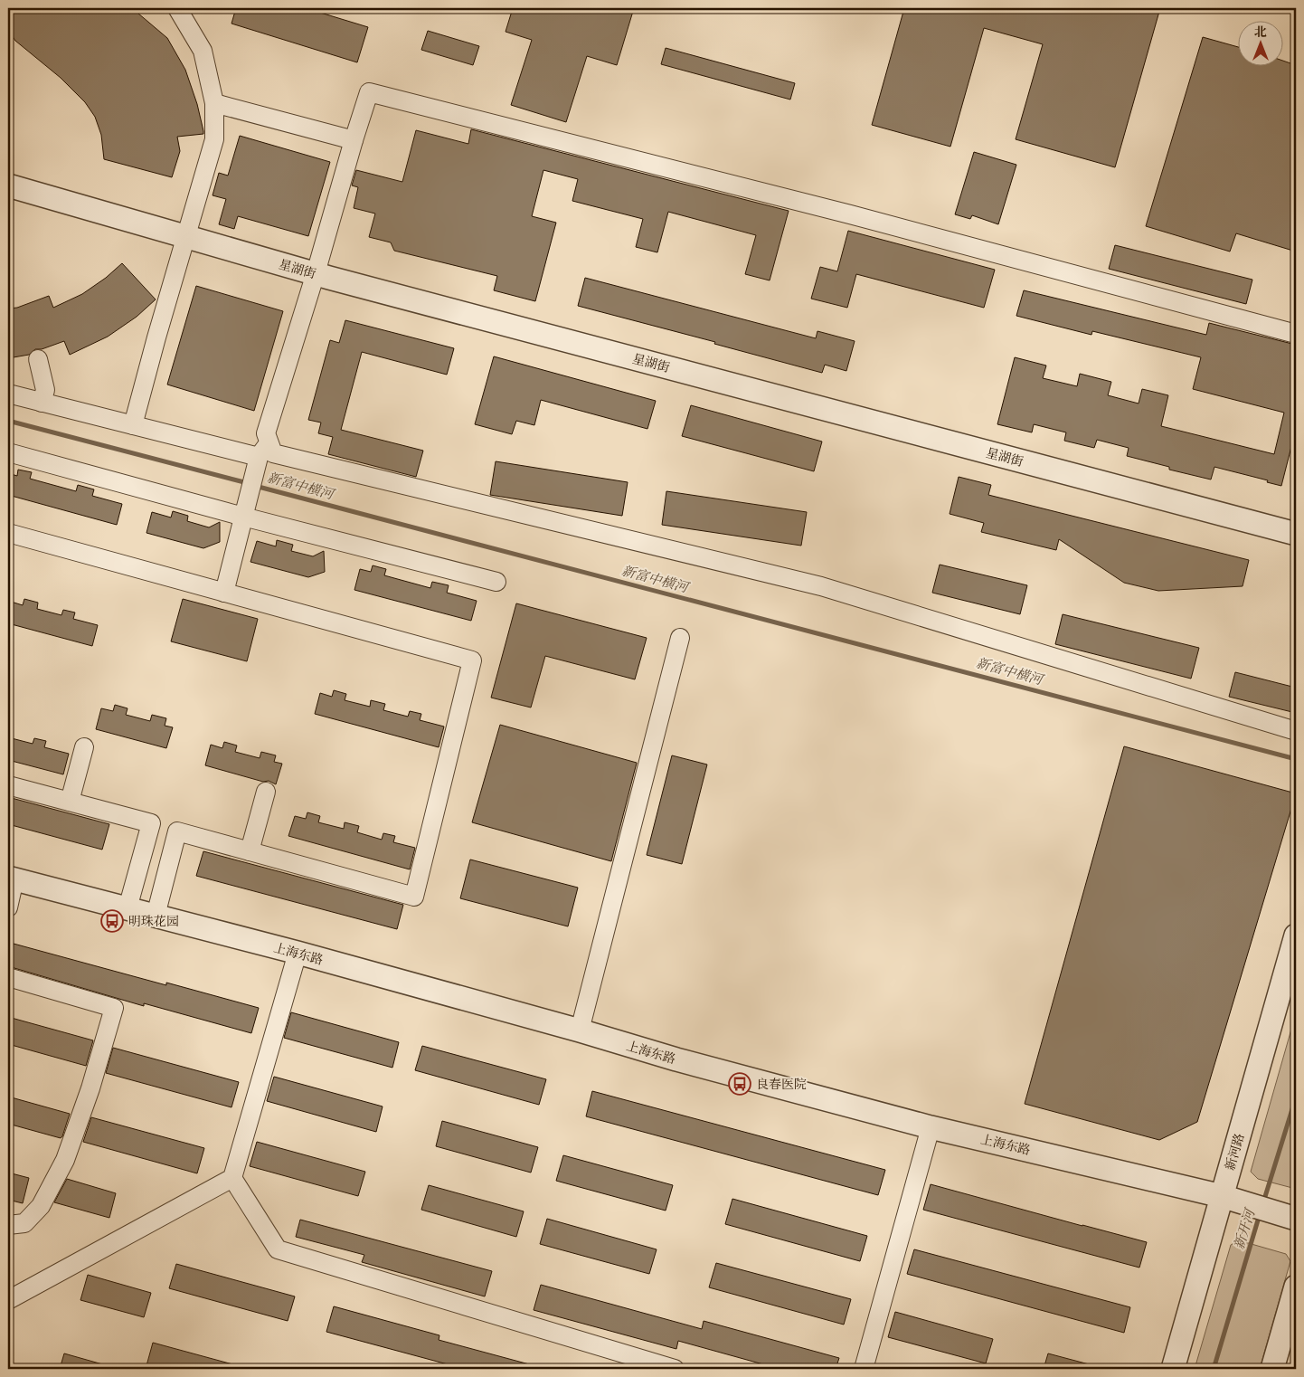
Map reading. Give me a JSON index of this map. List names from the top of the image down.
{
  "streets": {
    "street": ["星湖街", "上海东路", "新河路"]
  },
  "crossings": [
    ["上海东路", "新河路"]
  ],
  "water": ["新富中横河", "新开河"],
  "places": {
    "bus stop": ["明珠花园", "良春医院"]
  },
  "north": "top"
}
